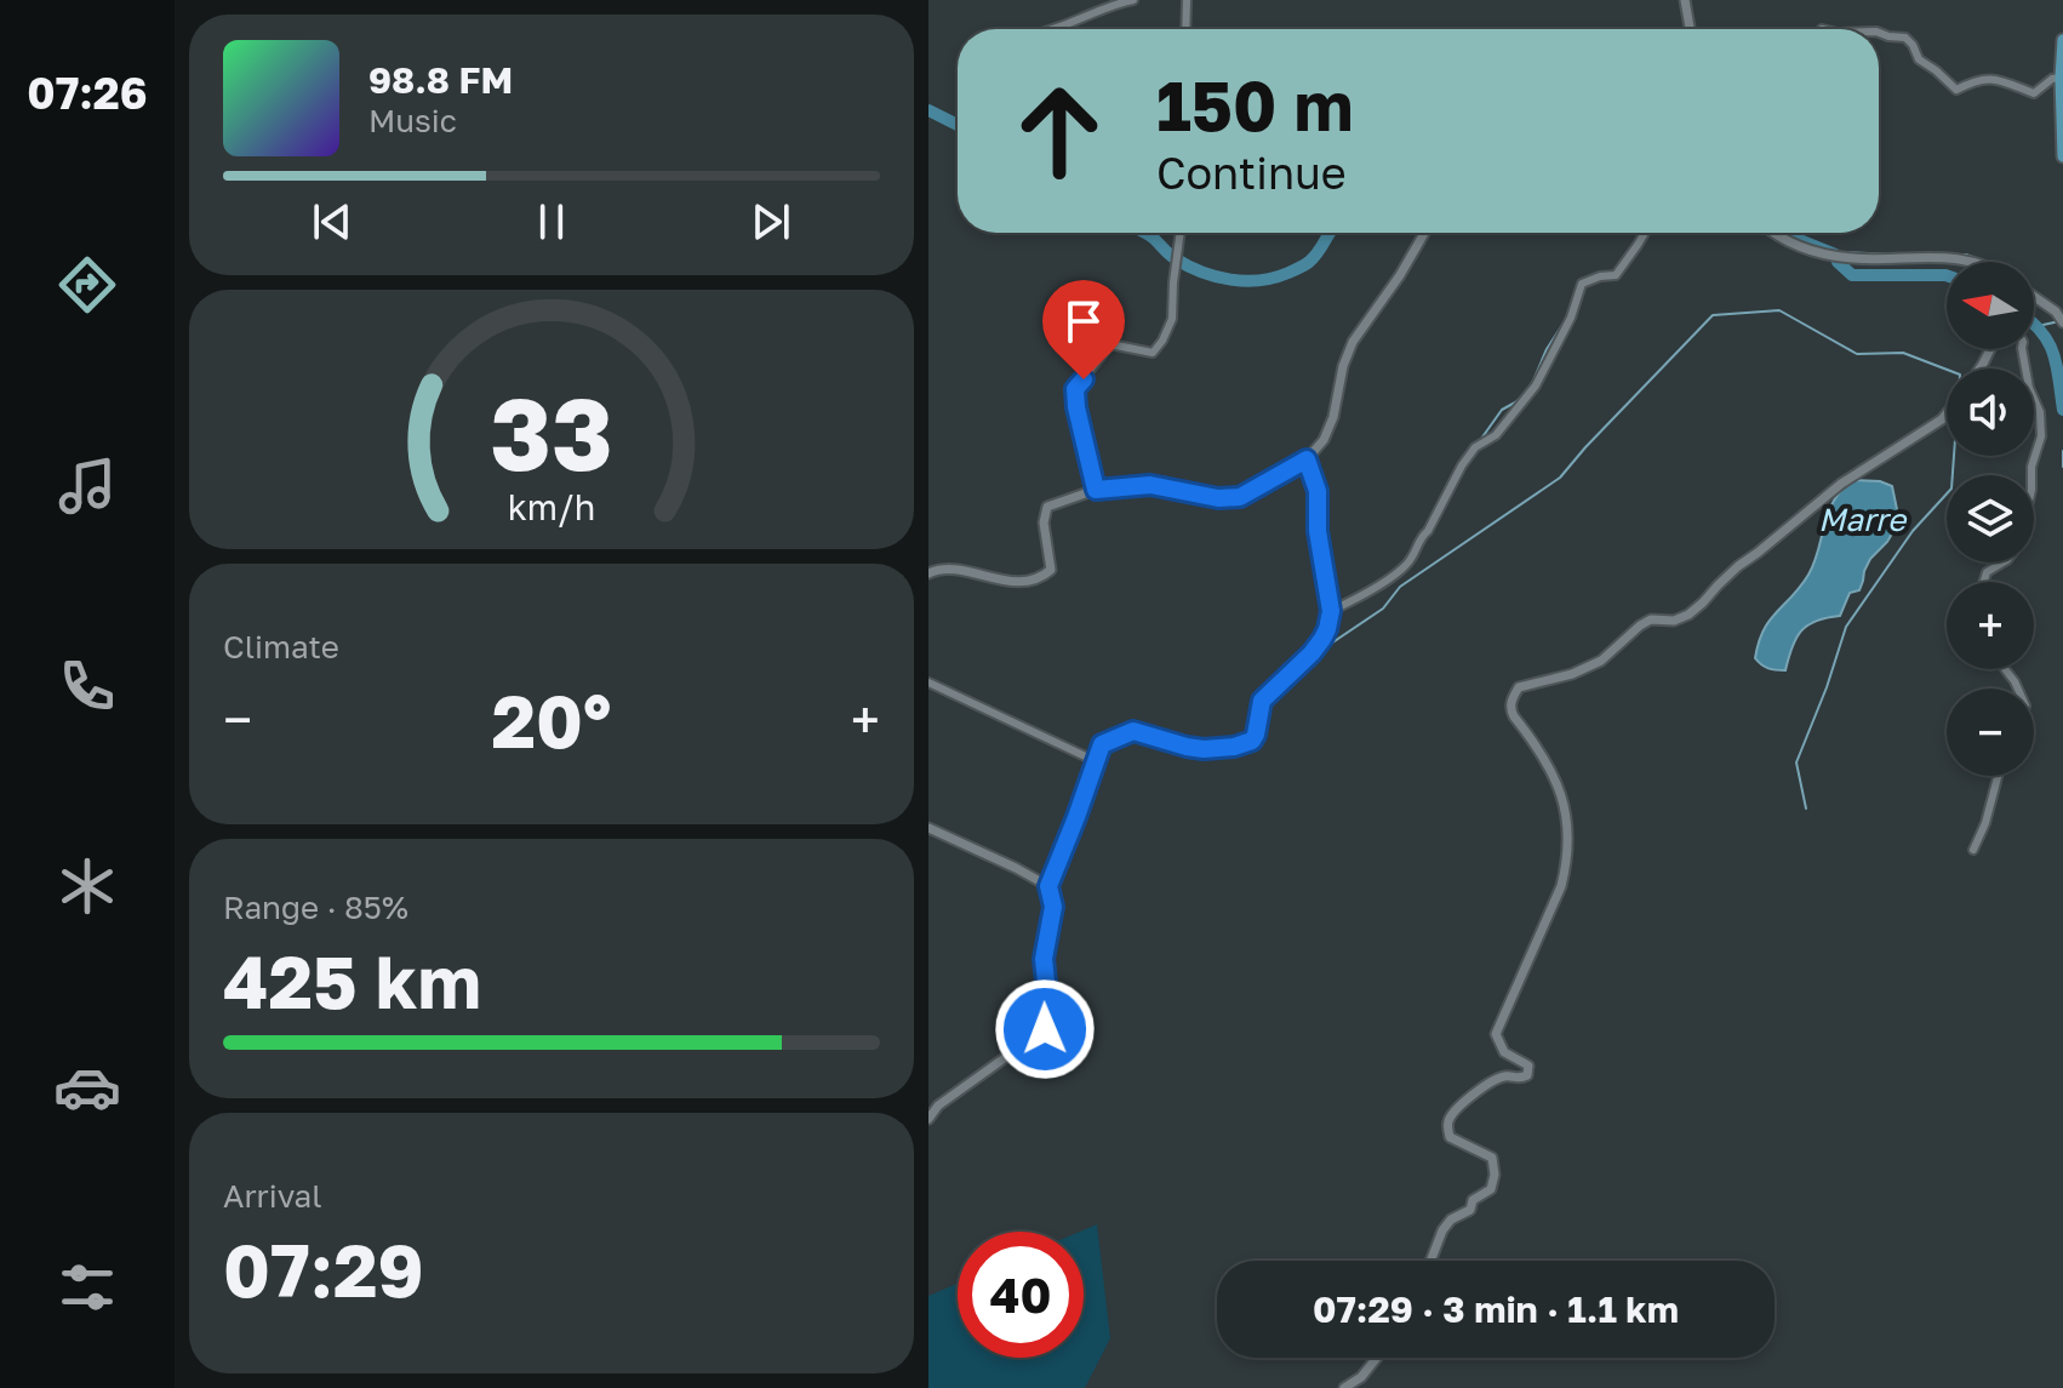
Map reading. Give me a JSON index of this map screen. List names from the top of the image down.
{
  "water": ["Marre"],
  "north": "left",
  "page": {
    "tabs": "07:26",
    "turn": ["150 m", "Continue"],
    "song": ["98.8 FM", "Music"],
    "map_buttons": ["+", "−"],
    "tile": [
      "Climate",
      ["Range · 85%", "425 km"],
      ["Arrival", "07:29"]
    ],
    "heat": ["−", "20°", "+"],
    "limit": "40",
    "trip": "07:29 · 3 min · 1.1 km",
    "gauge": ["33", "km/h"]
  }
}
